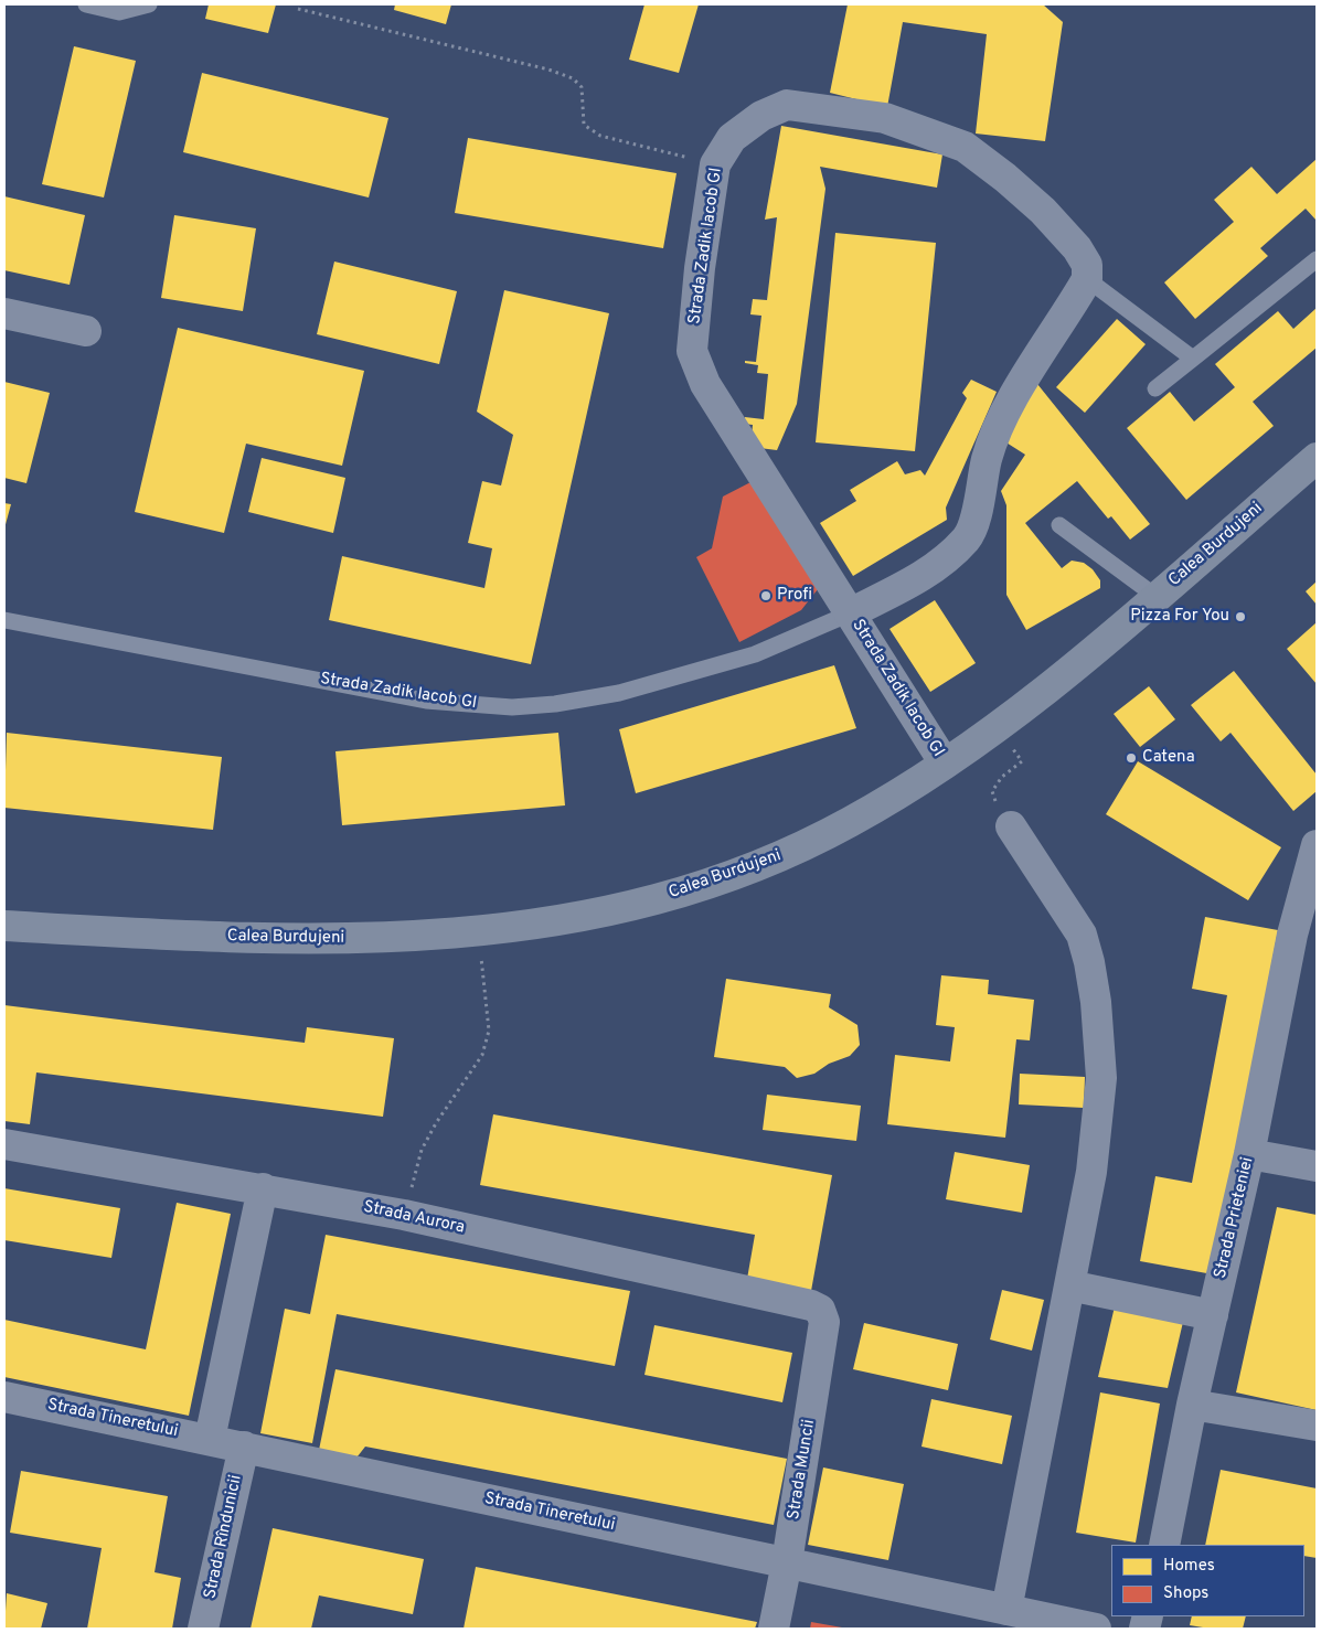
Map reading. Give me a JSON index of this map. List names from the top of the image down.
{
  "streets": {
    "main road": ["Calea Burdujeni"],
    "street": [
      "Strada Zadik Iacob Gl",
      "Strada Aurora",
      "Strada Prieteniei",
      "Strada Tineretului",
      "Strada Muncii",
      "Strada Rîndunicii"
    ]
  },
  "crossings": [
    ["Strada Zadik Iacob Gl", "Calea Burdujeni"],
    ["Strada Aurora", "Strada Muncii"],
    ["Strada Tineretului", "Strada Muncii"],
    ["Strada Tineretului", "Strada Rîndunicii"]
  ],
  "places": ["Profi", "Pizza For You", "Catena"],
  "legend": ["Homes", "Shops"]
}
